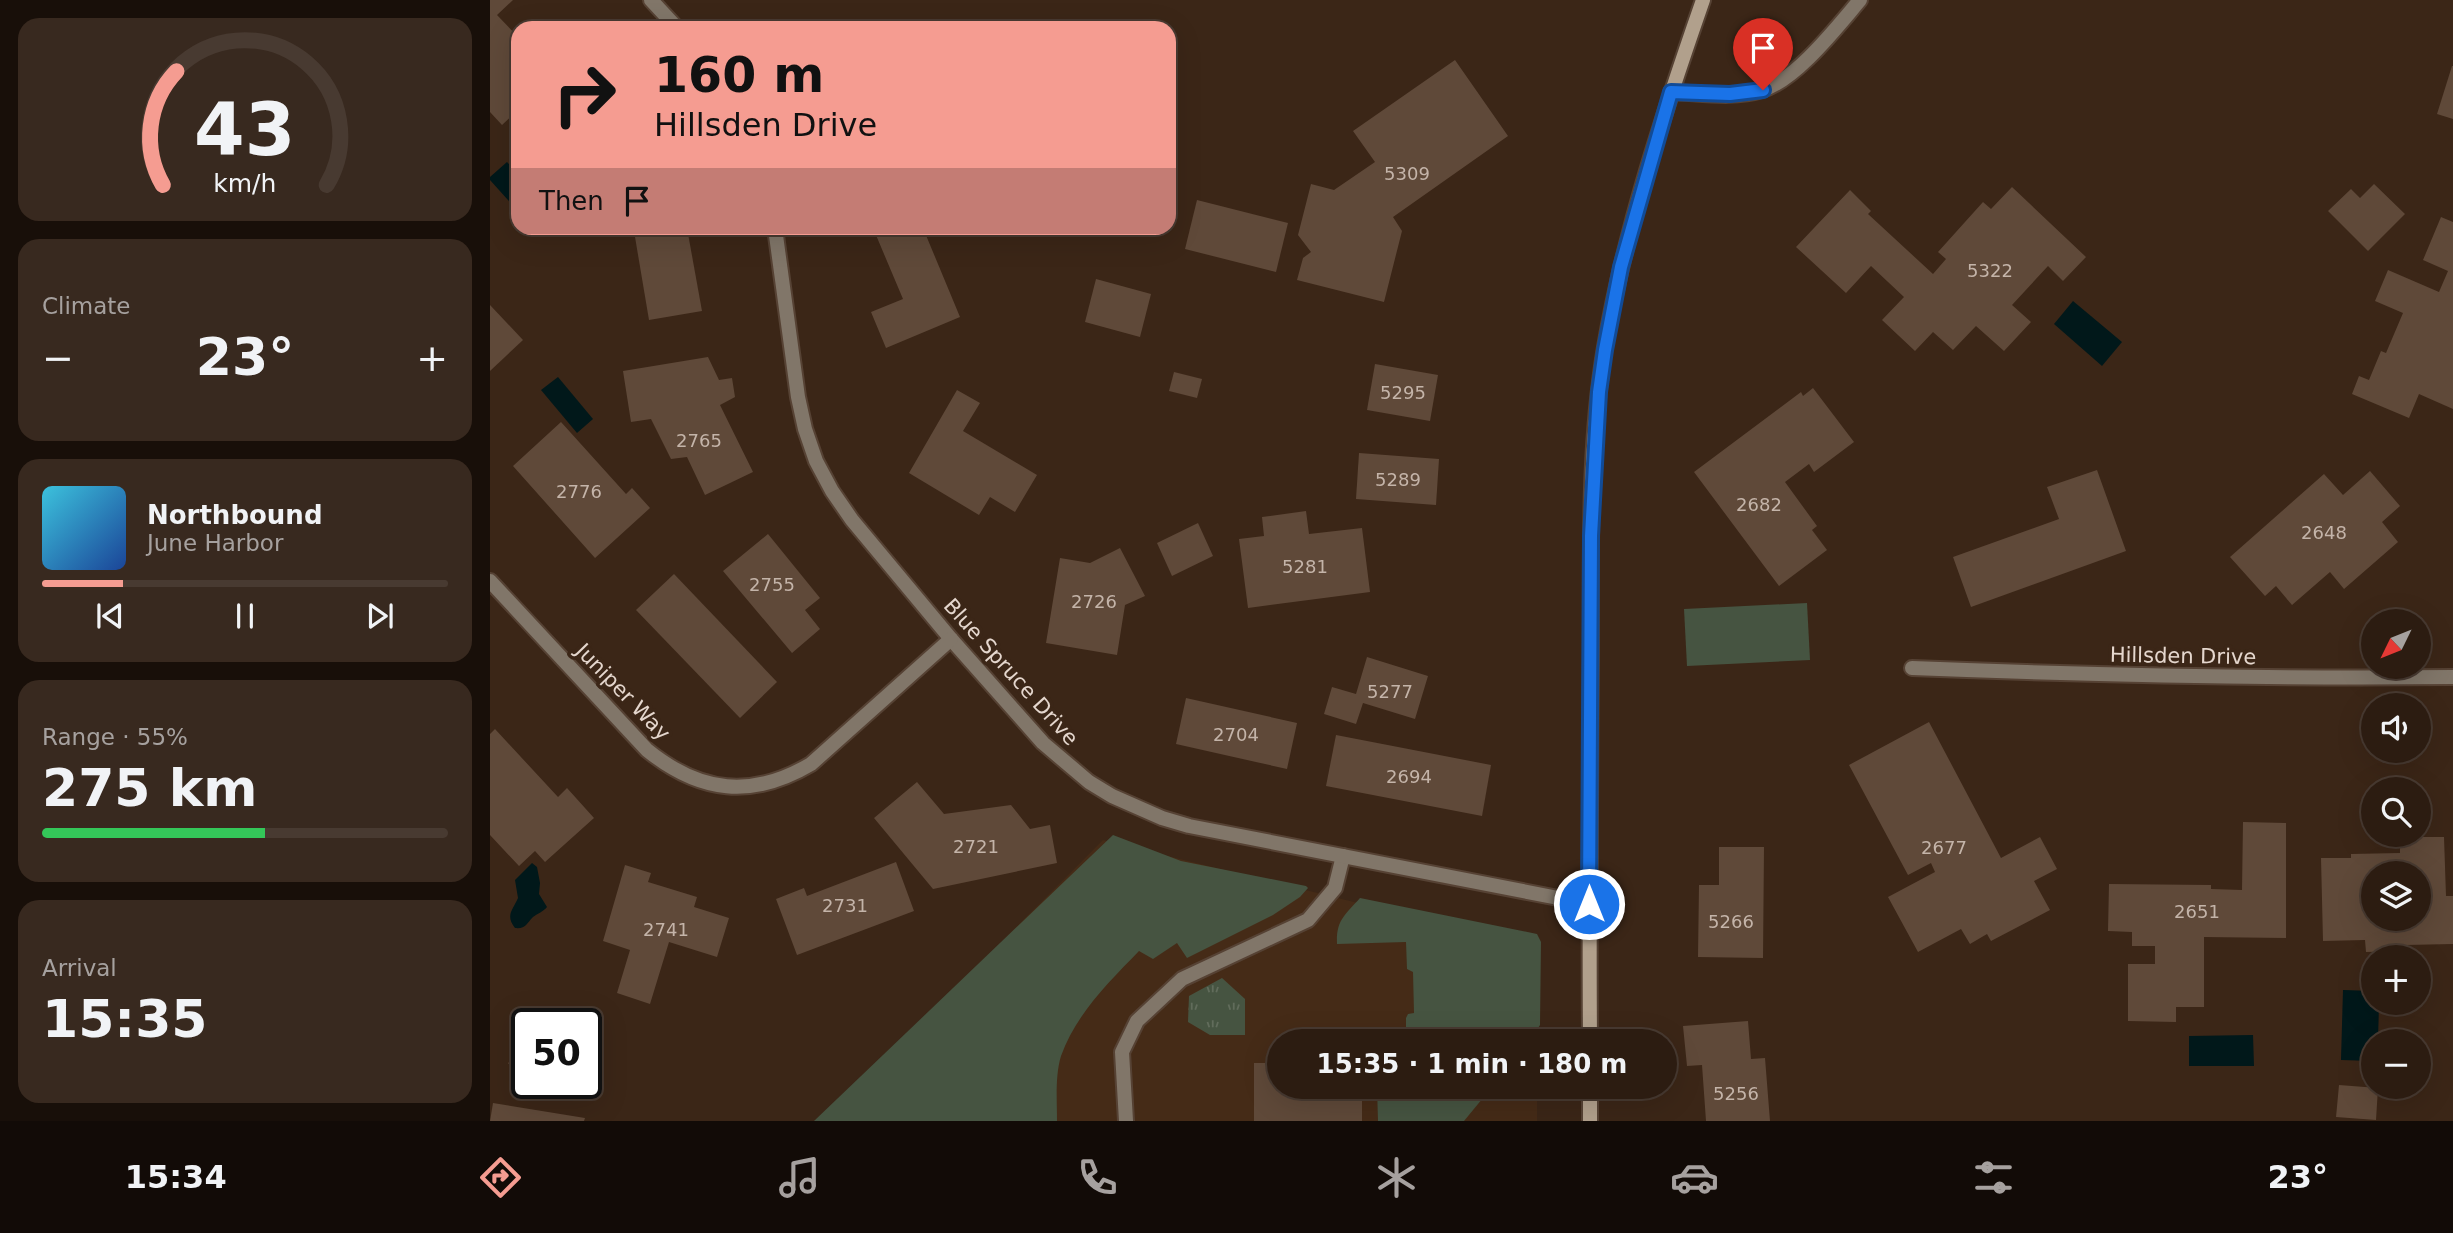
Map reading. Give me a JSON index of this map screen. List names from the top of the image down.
{
  "streets": {
    "street": ["Hillsden Drive", "Blue Spruce Drive", "Juniper Way"]
  },
  "crossings": [
    ["Blue Spruce Drive", "Juniper Way"]
  ],
  "house_numbers": [
    "5309",
    "5322",
    "5295",
    "2765",
    "5289",
    "2776",
    "2682",
    "2648",
    "5281",
    "2755",
    "2726",
    "5277",
    "2704",
    "2694",
    "2721",
    "2677",
    "2731",
    "2651",
    "5266",
    "2741",
    "5256"
  ],
  "north": "bottom left",
  "page": {
    "turn": ["160 m", "Hillsden Drive"],
    "then": "Then",
    "tile": [
      "Climate",
      ["Range · 55%", "275 km"],
      ["Arrival", "15:35"]
    ],
    "heat": ["−", "23°", "+"],
    "song": ["Northbound", "June Harbor"],
    "map_buttons": ["+", "−"],
    "limit": "50",
    "trip": "15:35 · 1 min · 180 m",
    "tabs": ["15:34", "23°"],
    "gauge": ["43", "km/h"]
  }
}
